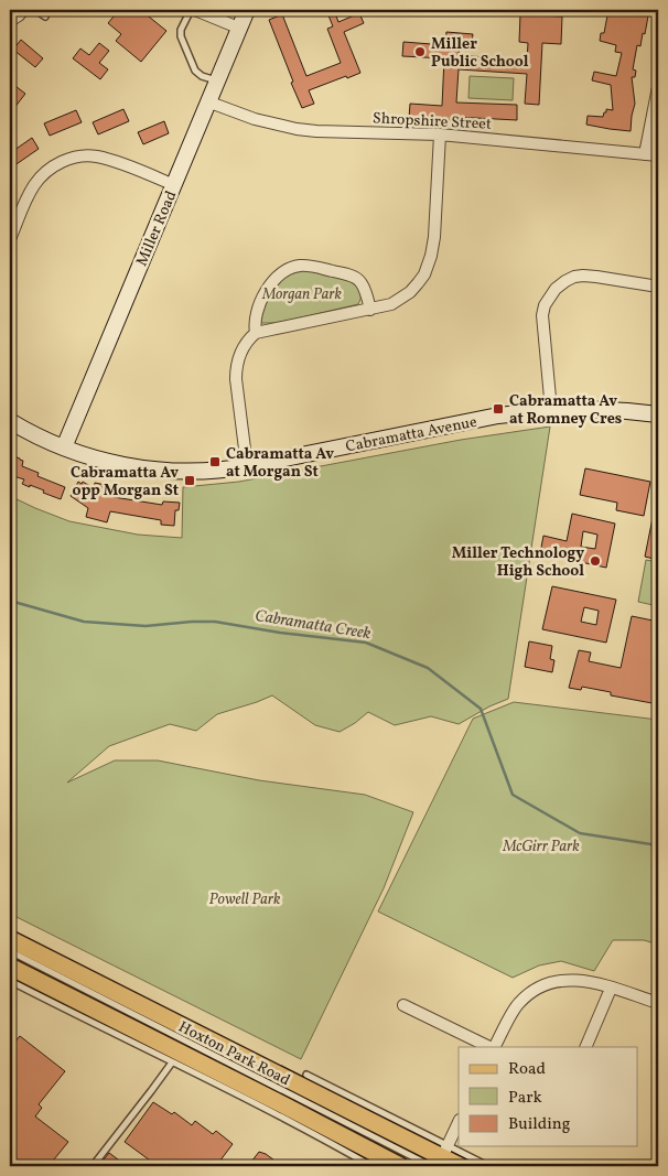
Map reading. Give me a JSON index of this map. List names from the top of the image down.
{
  "streets": {
    "main road": ["Hoxton Park Road"],
    "street": ["Shropshire Street", "Miller Road", "Cabramatta Avenue"]
  },
  "crossings": [
    ["Shropshire Street", "Miller Road"],
    ["Miller Road", "Cabramatta Avenue"]
  ],
  "water": ["Cabramatta Creek"],
  "parks": ["Morgan Park", "McGirr Park", "Powell Park"],
  "places": {
    "other": ["Miller Public School", "Miller Technology High School"],
    "transit": ["Cabramatta Av at Romney Cres", "Cabramatta Av at Morgan St", "Cabramatta Av opp Morgan St"]
  },
  "legend": ["Road", "Park", "Building"]
}
